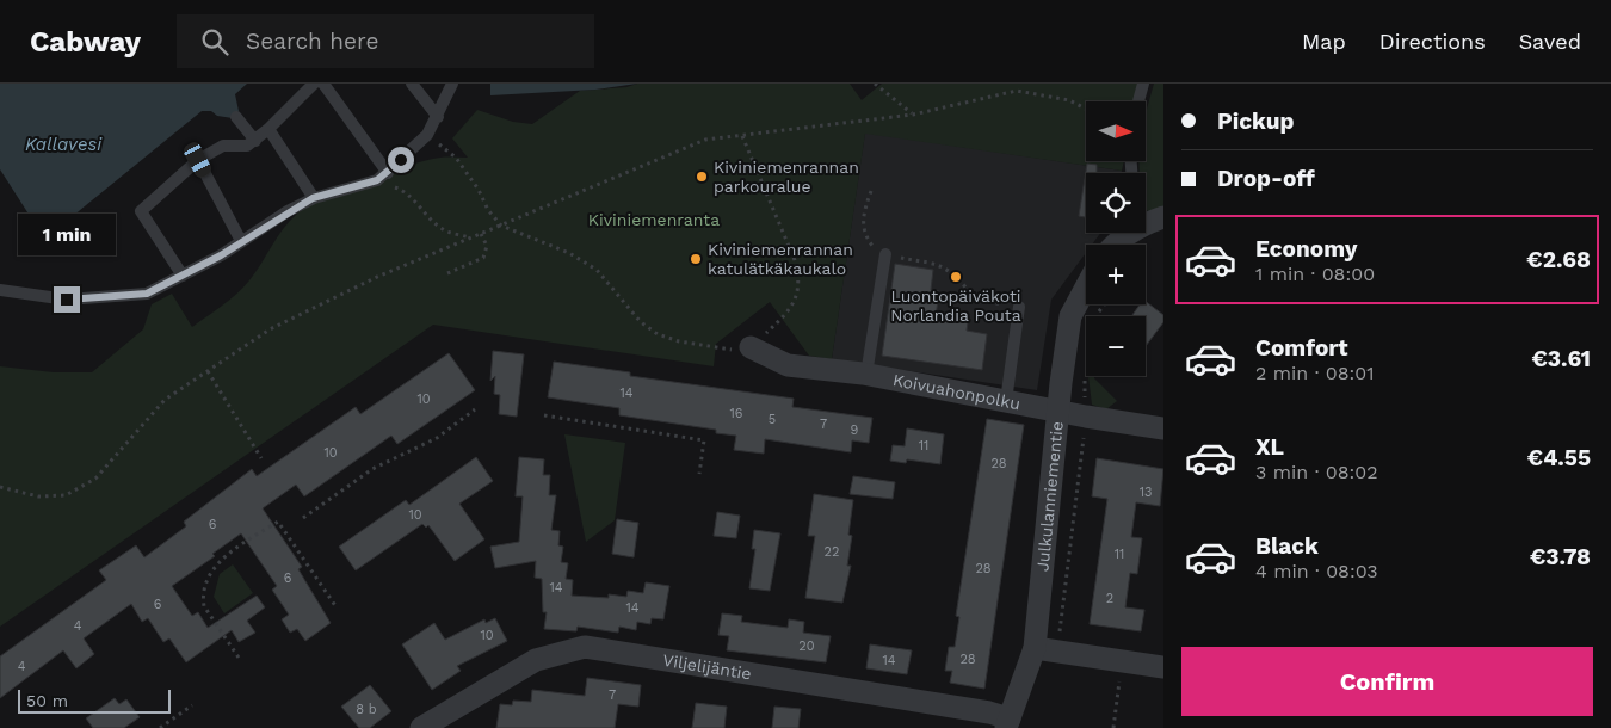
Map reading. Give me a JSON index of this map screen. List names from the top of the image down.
{
  "streets": {
    "street": ["Koivuahonpolku", "Julkulanniementie", "Viljelijäntie"]
  },
  "crossings": [
    ["Koivuahonpolku", "Julkulanniementie"],
    ["Julkulanniementie", "Viljelijäntie"]
  ],
  "water": ["Kallavesi"],
  "parks": ["Kiviniemenranta"],
  "places": ["Kiviniemenrannan parkouralue", "Kiviniemenrannan katulätkäkaukalo", "Luontopäiväkoti Norlandia Pouta"],
  "house_numbers": [
    "14",
    "10",
    "16",
    "5",
    "7",
    "9",
    "11",
    "10",
    "28",
    "13",
    "10",
    "6",
    "22",
    "11",
    "28",
    "6",
    "14",
    "2",
    "6",
    "14",
    "4",
    "10",
    "20",
    "28",
    "14",
    "4",
    "7",
    "8 b"
  ],
  "scale_bar": "50 m",
  "north": "right",
  "page": {
    "header": "Cabway",
    "search": "Search here",
    "nav": ["Map", "Directions", "Saved"],
    "banner": ["Pickup", "Drop-off"],
    "map_buttons": ["+", "−"],
    "bubble": "1 min",
    "list": [
      {
        "name": "Economy",
        "note": "1 min · 08:00",
        "value": "€2.68"
      },
      {
        "name": "Comfort",
        "note": "2 min · 08:01",
        "value": "€3.61"
      },
      {
        "name": "XL",
        "note": "3 min · 08:02",
        "value": "€4.55"
      },
      {
        "name": "Black",
        "note": "4 min · 08:03",
        "value": "€3.78"
      }
    ],
    "buttons": "Confirm",
    "scale": "50 m"
  }
}
